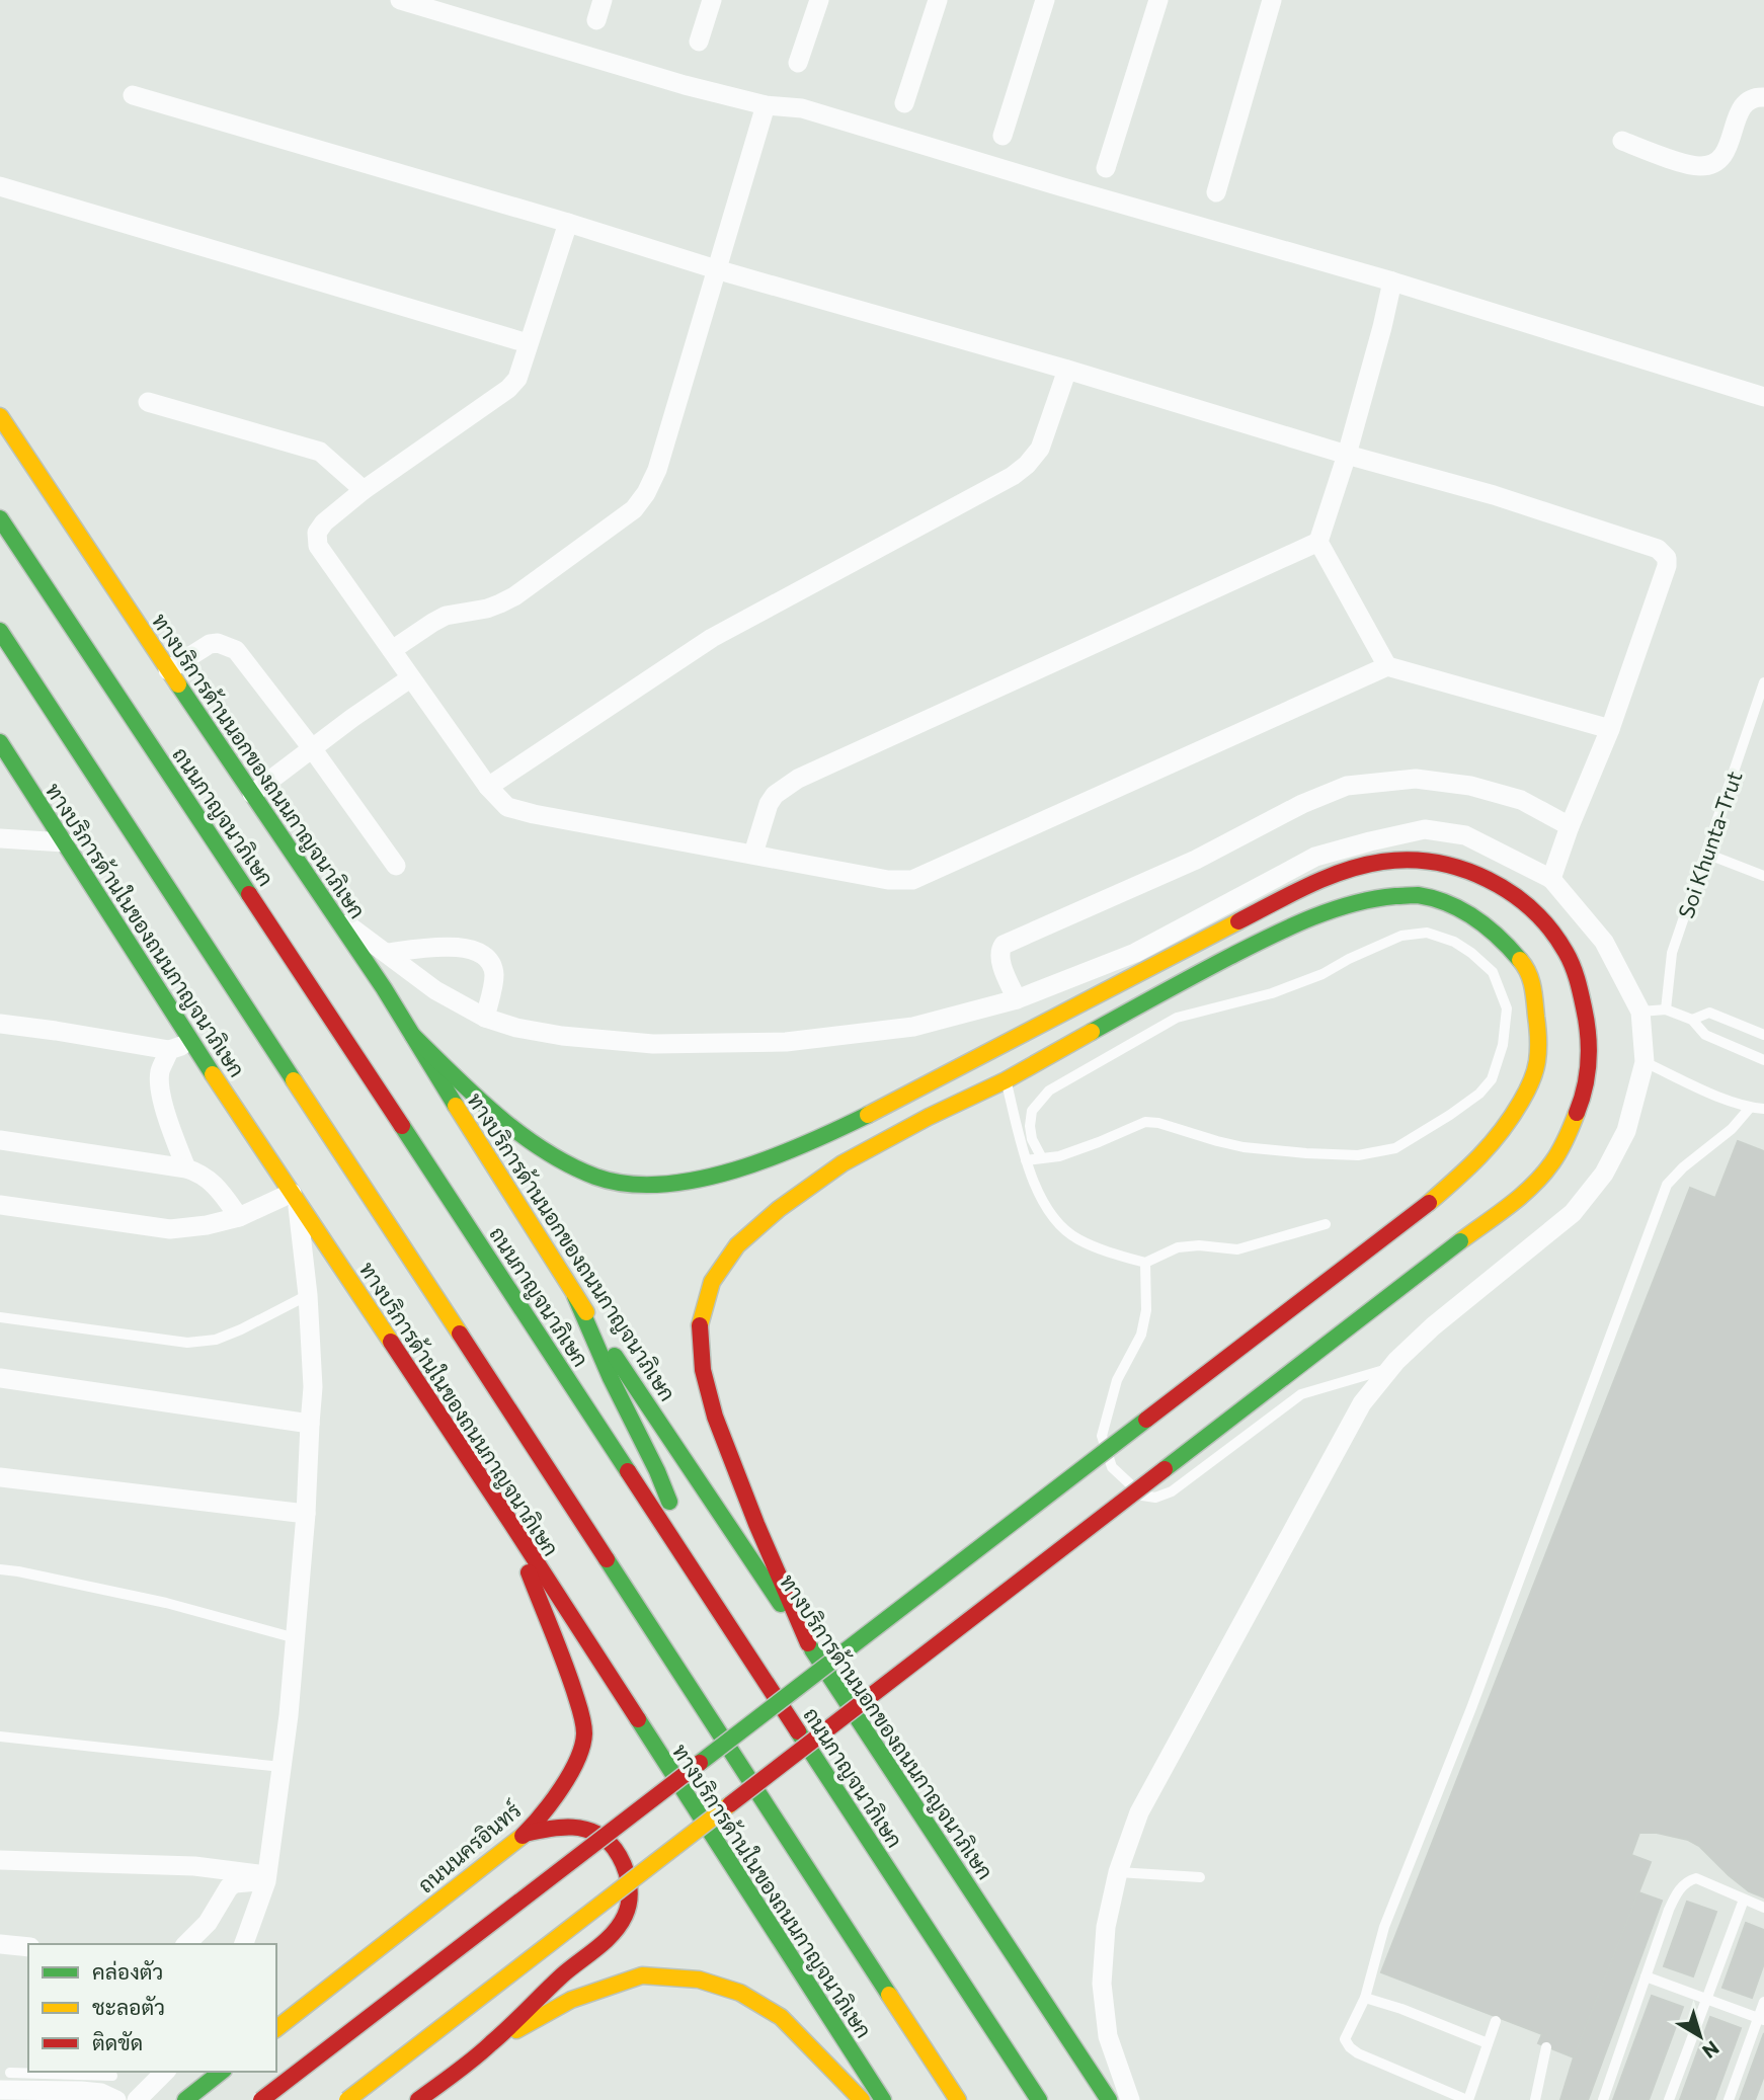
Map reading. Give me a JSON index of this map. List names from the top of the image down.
{
  "streets": {
    "main road": [
      "ทางบริการด้านนอกของถนนกาญจนาภิเษก",
      "ถนนกาญจนาภิเษก",
      "ทางบริการด้านในของถนนกาญจนาภิเษก",
      "ถนนนครอินทร์"
    ],
    "lane": ["Soi Khunta-Trut"]
  },
  "crossings": [
    ["ทางบริการด้านในของถนนกาญจนาภิเษก", "ถนนนครอินทร์"]
  ],
  "legend": ["คล่องตัว", "ชะลอตัว", "ติดขัด"],
  "north": "bottom right"
}
